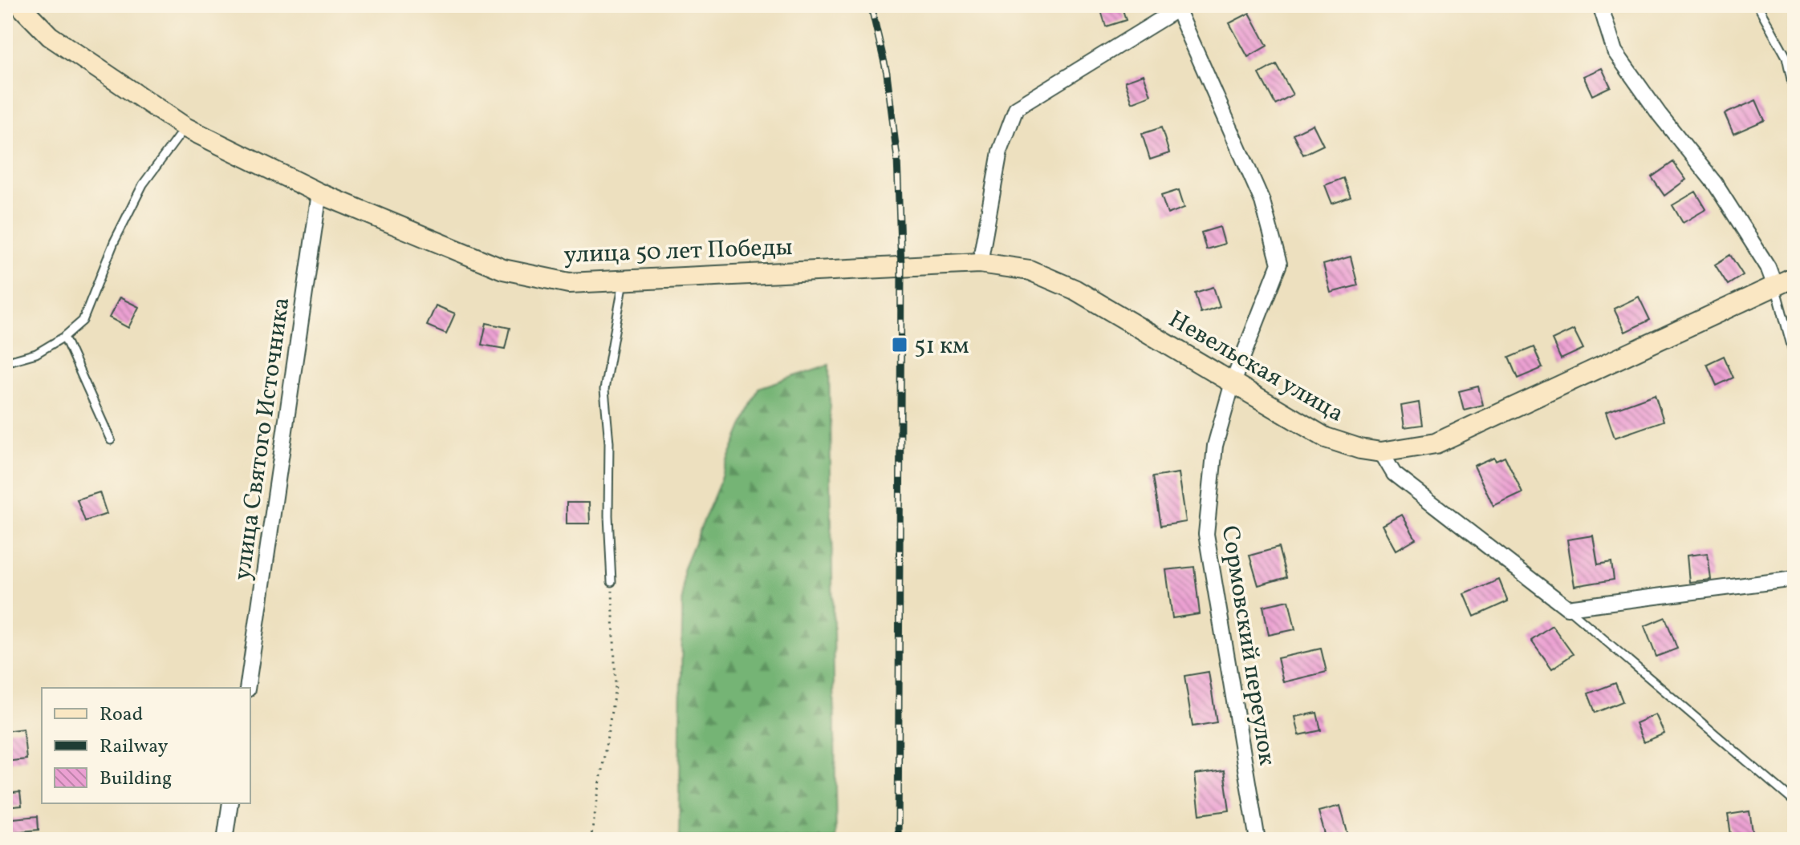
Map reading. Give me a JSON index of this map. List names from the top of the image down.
{
  "streets": {
    "street": [
      "улица 50 лет Победы",
      "Невельская улица",
      "улица Святого Источника",
      "Сормовский переулок"
    ]
  },
  "crossings": [
    ["улица 50 лет Победы", "Невельская улица"],
    ["улица 50 лет Победы", "улица Святого Источника"],
    ["Невельская улица", "Сормовский переулок"]
  ],
  "places": {
    "transit": ["51 км"]
  },
  "legend": ["Road", "Railway", "Building"]
}
